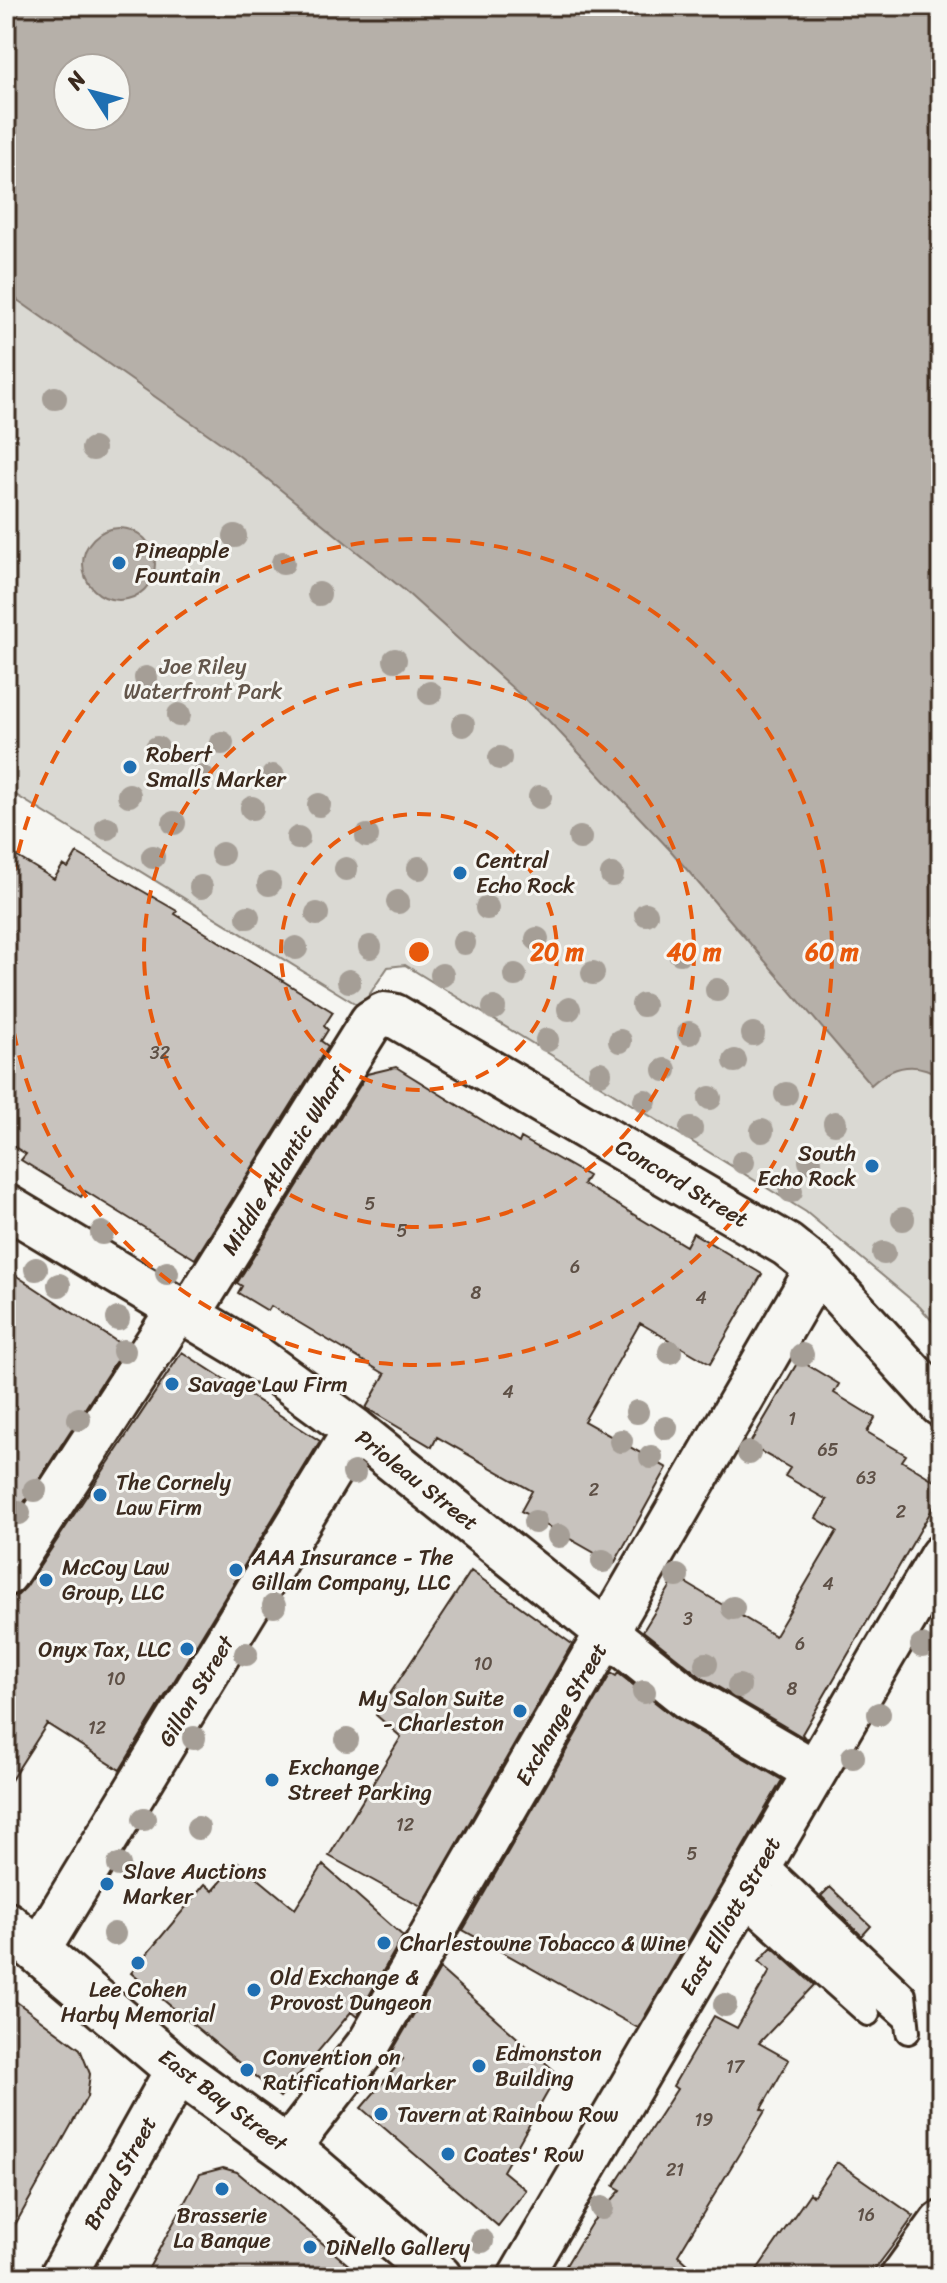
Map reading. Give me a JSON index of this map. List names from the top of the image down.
{
  "streets": {
    "street": [
      "Middle Atlantic Wharf",
      "Concord Street",
      "Prioleau Street",
      "Gillon Street",
      "Exchange Street",
      "East Elliott Street",
      "East Bay Street",
      "Broad Street"
    ]
  },
  "crossings": [
    ["Middle Atlantic Wharf", "Concord Street"],
    ["Middle Atlantic Wharf", "Prioleau Street"],
    ["Concord Street", "Exchange Street"],
    ["Prioleau Street", "Gillon Street"],
    ["Prioleau Street", "Exchange Street"],
    ["Prioleau Street", "East Elliott Street"],
    ["Gillon Street", "East Bay Street"],
    ["Exchange Street", "East Bay Street"],
    ["East Bay Street", "Broad Street"]
  ],
  "parks": ["Joe Riley Waterfront Park"],
  "places": [
    "Pineapple Fountain",
    "Robert Smalls Marker",
    "Central Echo Rock",
    "South Echo Rock",
    "Savage Law Firm",
    "The Cornely Law Firm",
    "AAA Insurance - The Gillam Company, LLC",
    "McCoy Law Group, LLC",
    "Onyx Tax, LLC",
    "My Salon Suite - Charleston",
    "Exchange Street Parking",
    "Slave Auctions Marker",
    "Charlestowne Tobacco & Wine",
    "Lee Cohen Harby Memorial",
    "Old Exchange & Provost Dungeon",
    "Edmonston Building",
    "Convention on Ratification Marker",
    "Tavern at Rainbow Row",
    "Coates' Row",
    "Brasserie La Banque",
    "DiNello Gallery"
  ],
  "house_numbers": [
    "32",
    "5",
    "5",
    "6",
    "8",
    "4",
    "4",
    "1",
    "65",
    "63",
    "2",
    "2",
    "4",
    "3",
    "6",
    "10",
    "10",
    "8",
    "12",
    "12",
    "5",
    "17",
    "19",
    "21",
    "16"
  ],
  "north": "top left",
  "rings": ["20 m", "40 m", "60 m"]
}
